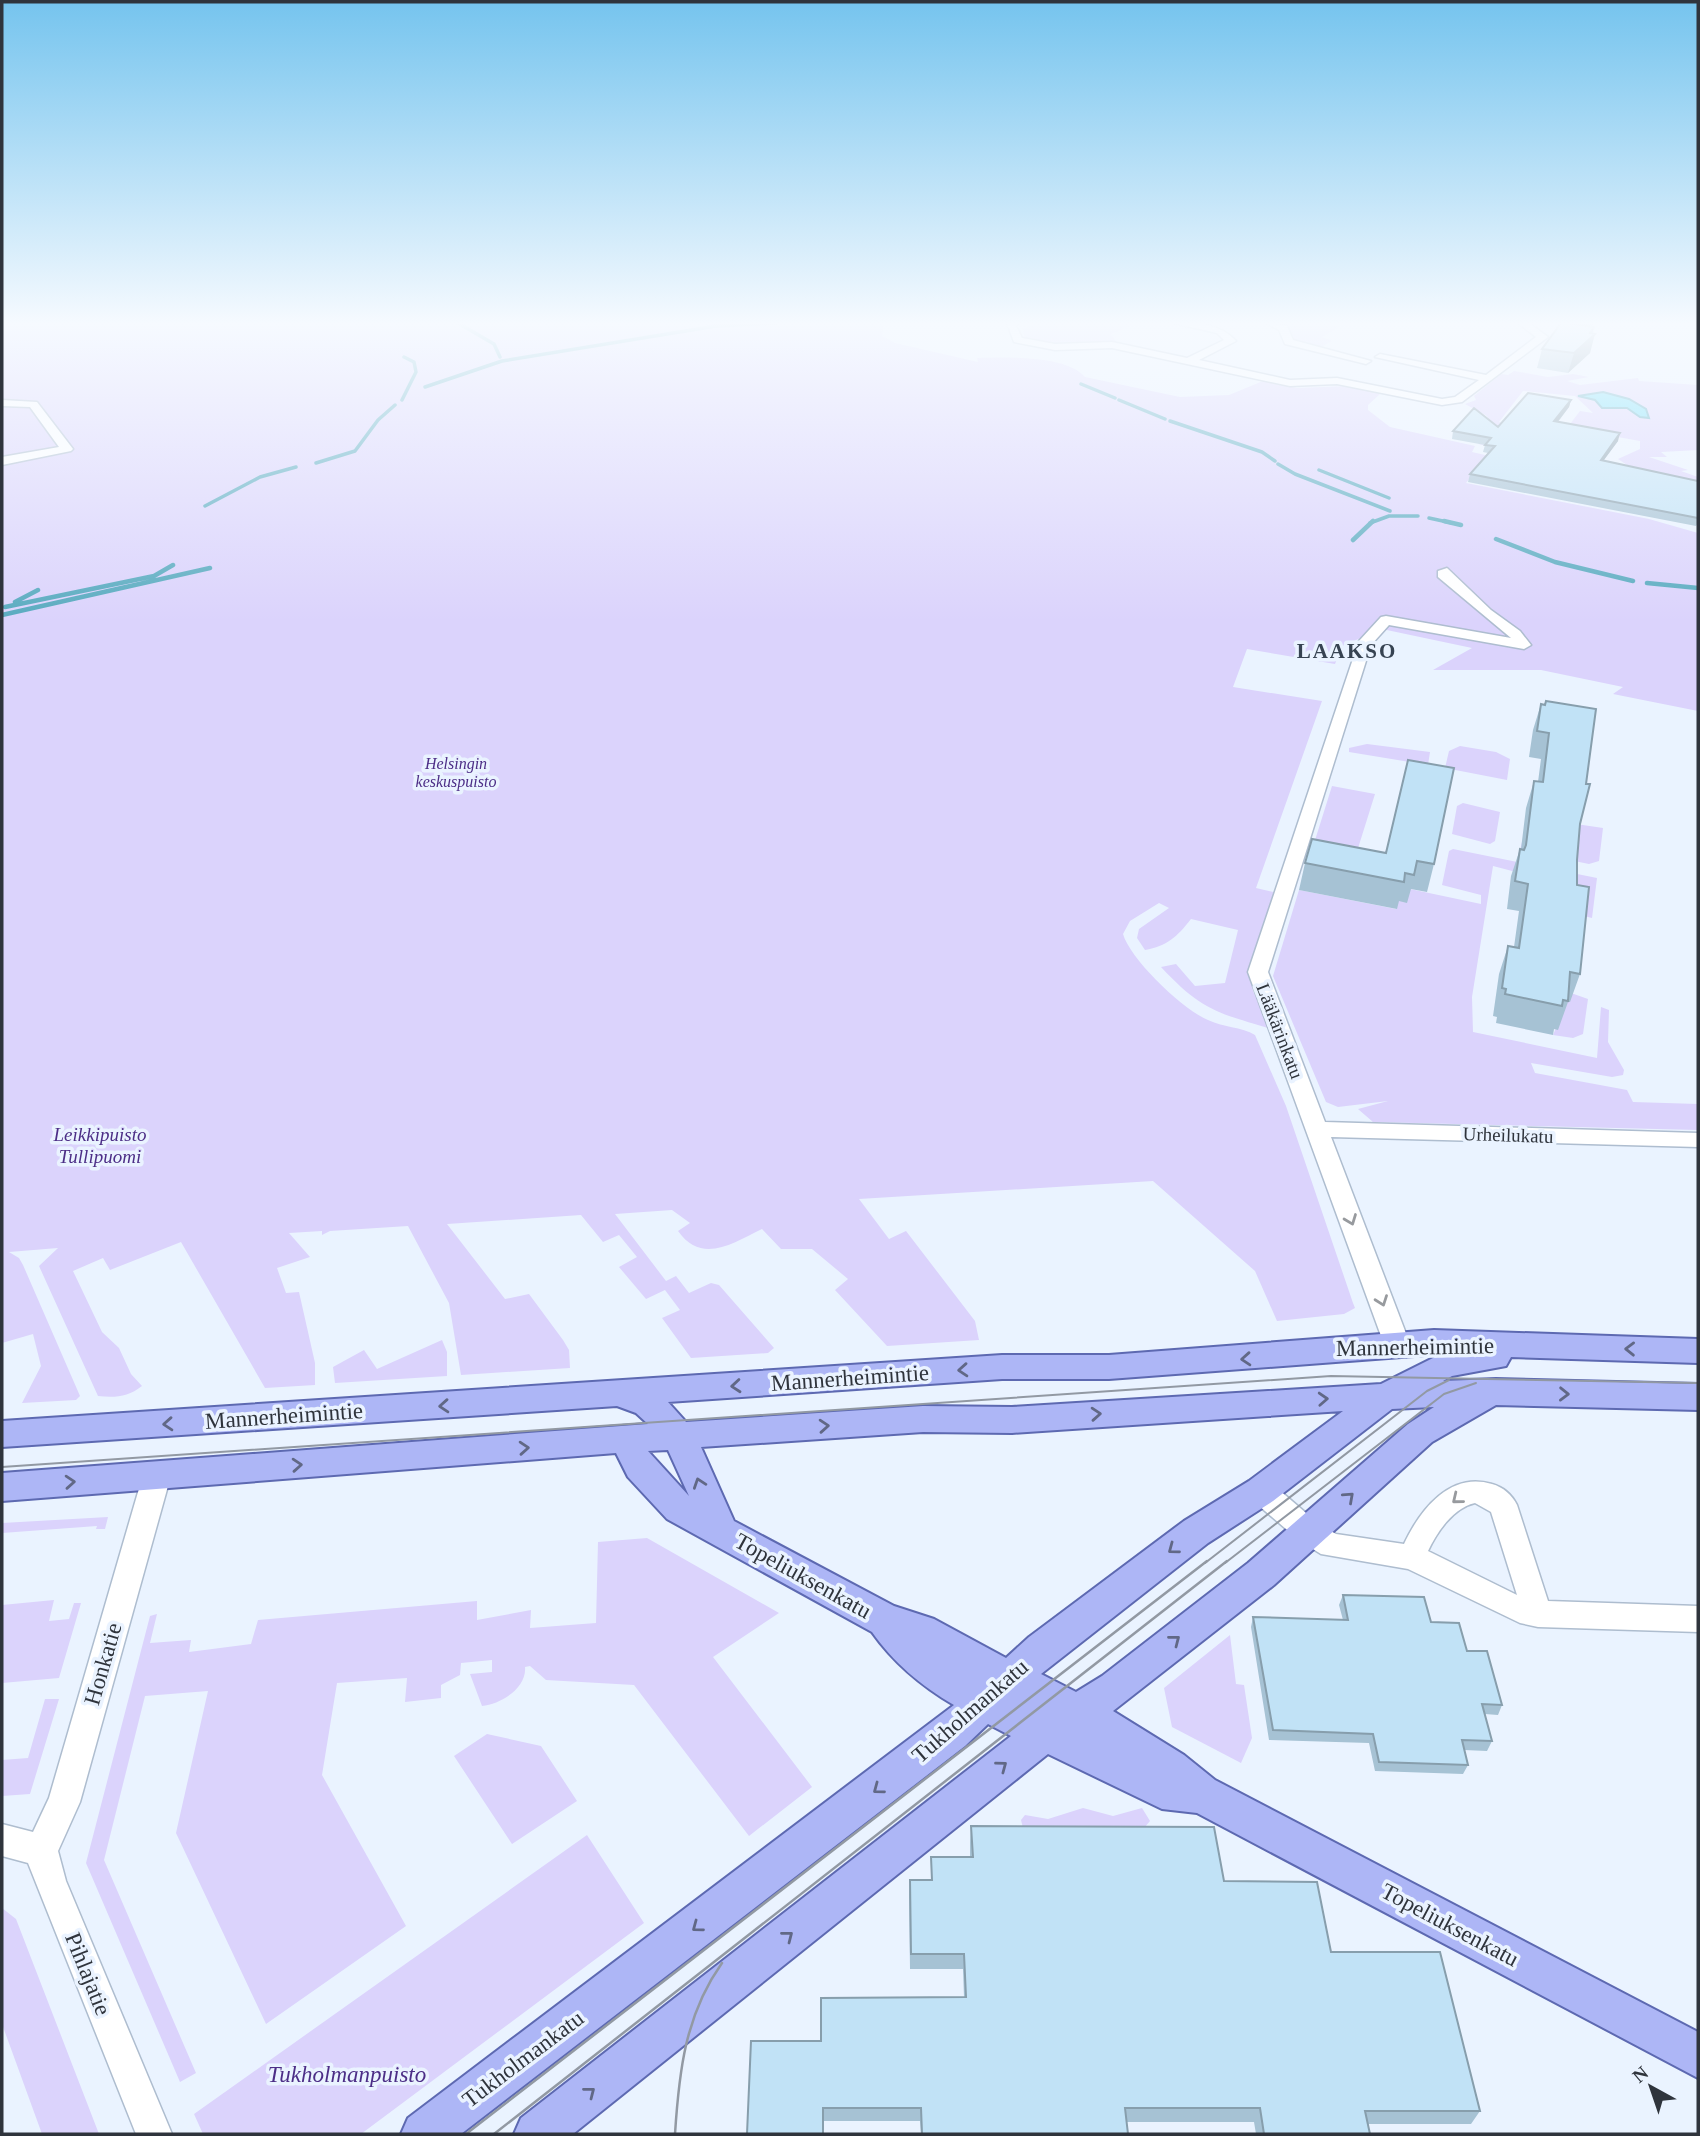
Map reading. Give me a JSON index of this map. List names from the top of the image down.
{
  "streets": {
    "main road": ["Mannerheimintie", "Topeliuksenkatu", "Tukholmankatu"],
    "street": [
      "Lääkärinkatu",
      "Urheilukatu",
      "Honkatie",
      "Pihlajatie"
    ]
  },
  "crossings": [
    ["Lääkärinkatu", "Urheilukatu"],
    ["Lääkärinkatu", "Mannerheimintie"],
    ["Mannerheimintie", "Topeliuksenkatu"],
    ["Mannerheimintie", "Tukholmankatu"],
    ["Topeliuksenkatu", "Tukholmankatu"],
    ["Honkatie", "Pihlajatie"]
  ],
  "districts": ["LAAKSO"],
  "parks": ["Helsingin keskuspuisto", "Leikkipuisto Tullipuomi", "Tukholmanpuisto"],
  "north": "top left"
}
